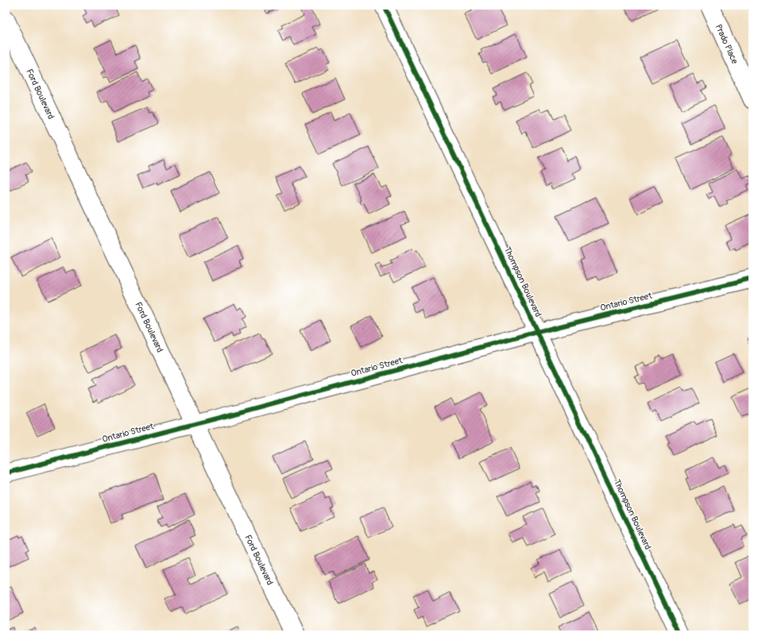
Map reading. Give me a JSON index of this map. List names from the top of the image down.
{
  "streets": {
    "street": [
      "Prado Place",
      "Ford Boulevard",
      "Thompson Boulevard",
      "Ontario Street"
    ]
  },
  "crossings": [
    ["Ford Boulevard", "Ontario Street"],
    ["Thompson Boulevard", "Ontario Street"]
  ]
}
